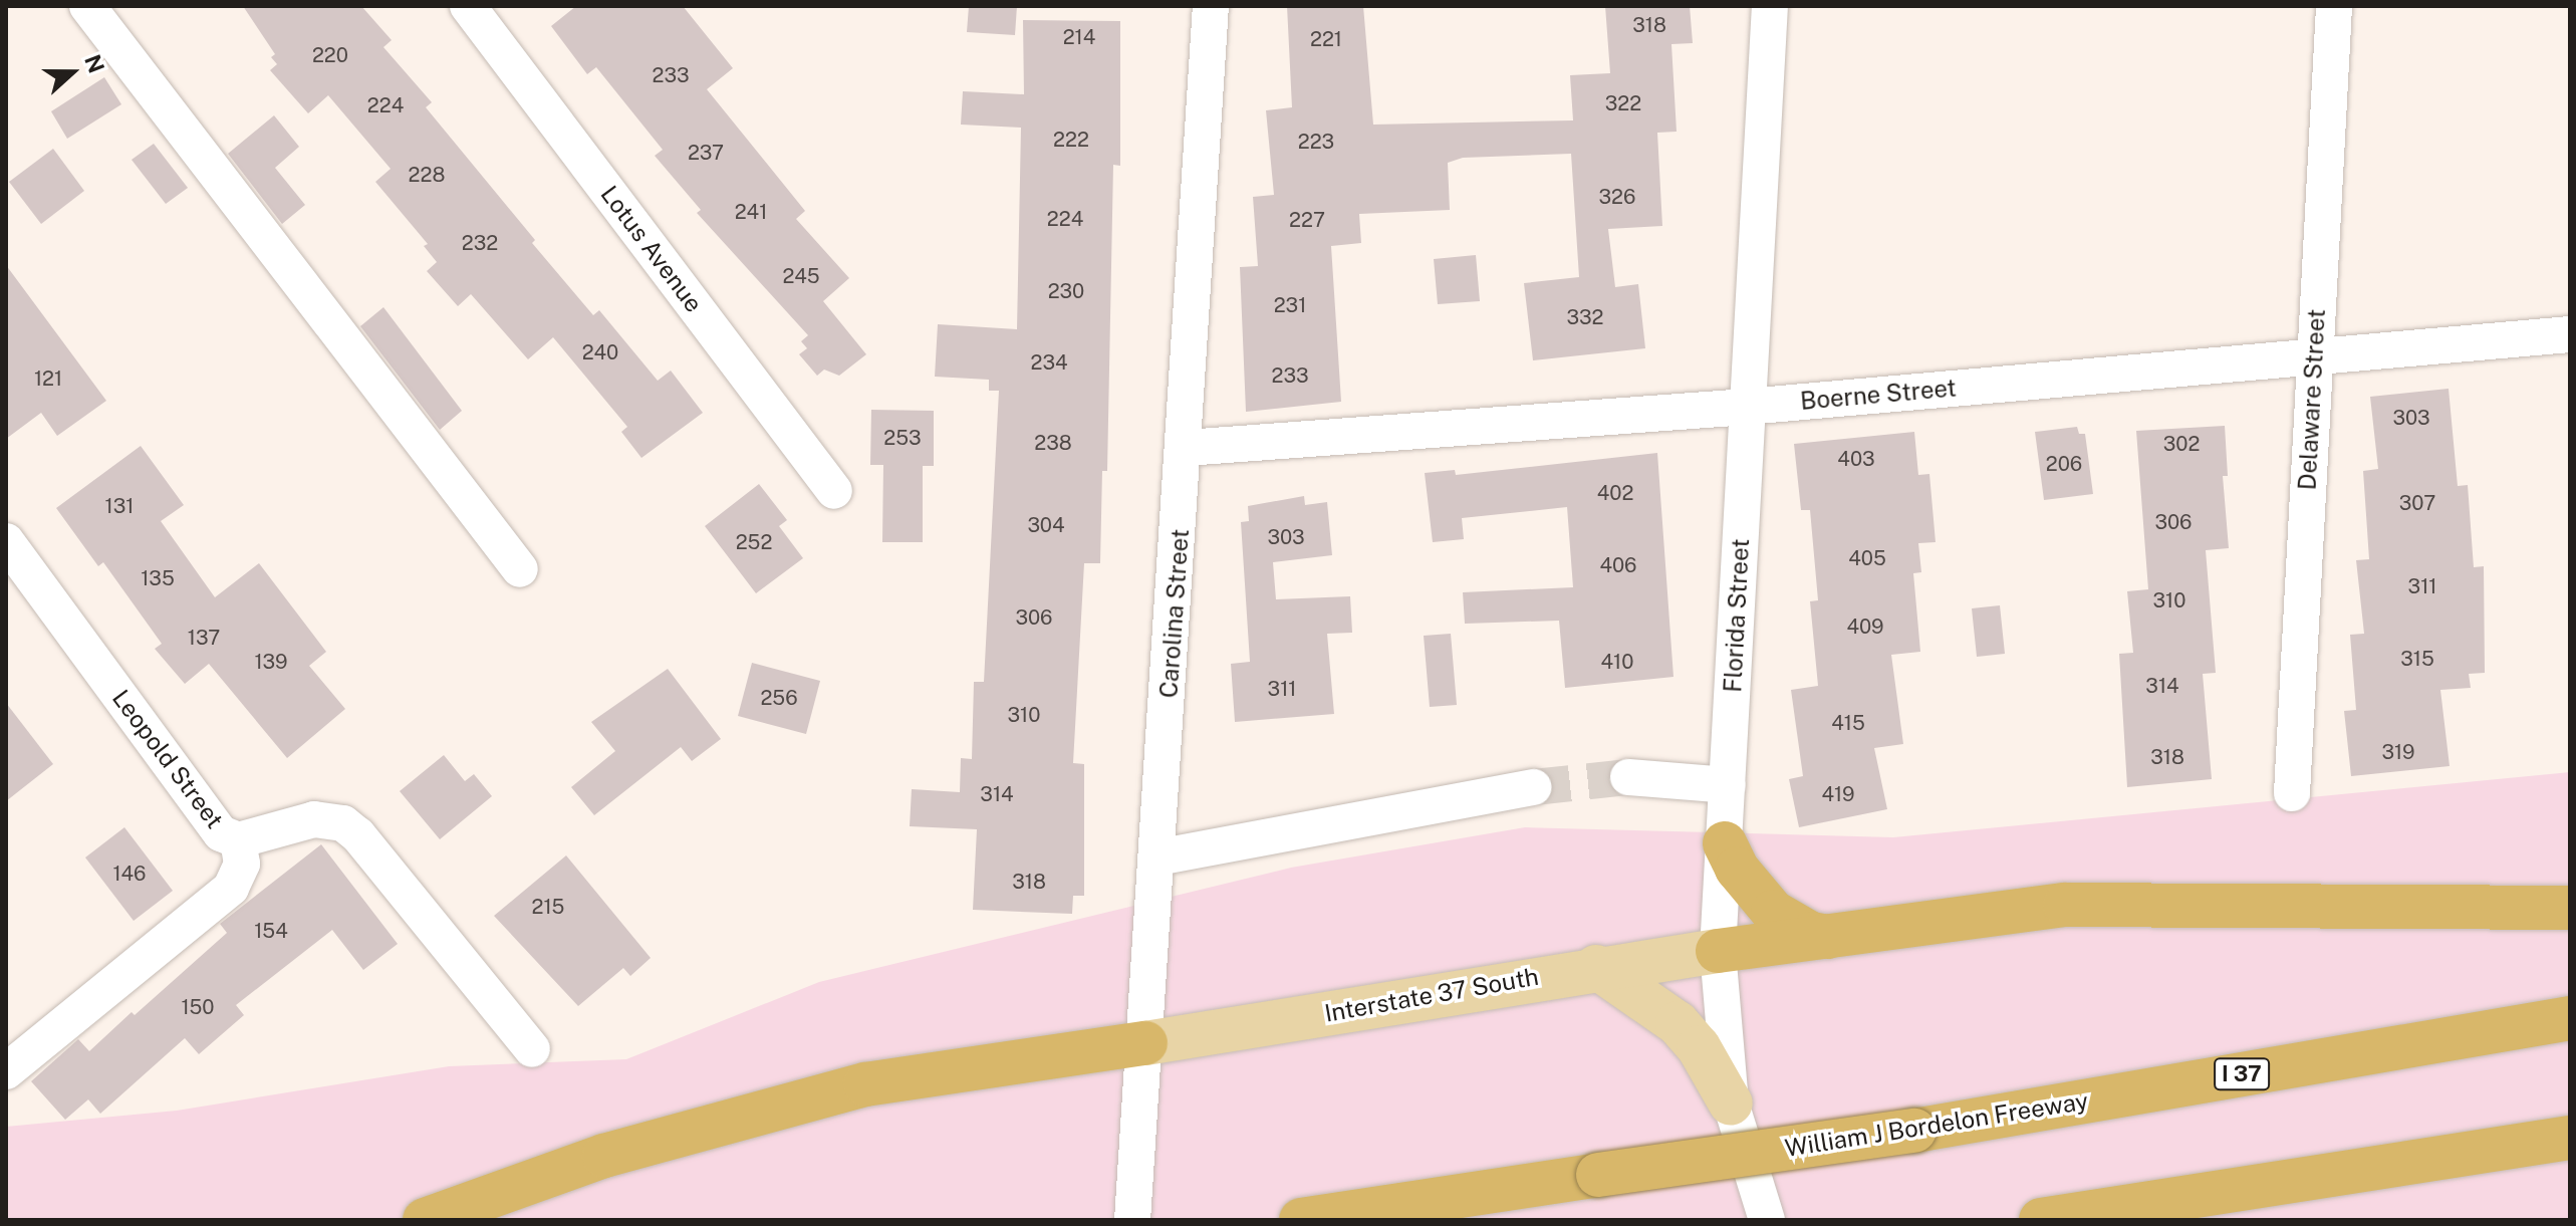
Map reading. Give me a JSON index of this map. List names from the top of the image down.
{
  "streets": {
    "highway": ["I 37", "William J Bordelon Freeway"],
    "main road": ["Interstate 37 South"],
    "street": [
      "Lotus Avenue",
      "Boerne Street",
      "Delaware Street",
      "Carolina Street",
      "Florida Street",
      "Leopold Street"
    ]
  },
  "crossings": [
    ["Boerne Street", "Delaware Street"],
    ["Boerne Street", "Carolina Street"],
    ["Boerne Street", "Florida Street"],
    ["Carolina Street", "Interstate 37 South"],
    ["Florida Street", "Interstate 37 South"]
  ],
  "house_numbers": [
    "318",
    "214",
    "221",
    "220",
    "233",
    "322",
    "224",
    "222",
    "223",
    "237",
    "228",
    "326",
    "241",
    "224",
    "227",
    "232",
    "245",
    "230",
    "231",
    "332",
    "240",
    "234",
    "233",
    "121",
    "303",
    "253",
    "238",
    "302",
    "403",
    "206",
    "402",
    "307",
    "131",
    "306",
    "304",
    "303",
    "252",
    "405",
    "406",
    "135",
    "311",
    "310",
    "306",
    "409",
    "137",
    "315",
    "139",
    "410",
    "314",
    "311",
    "256",
    "310",
    "415",
    "319",
    "318",
    "314",
    "419",
    "146",
    "318",
    "215",
    "154",
    "150"
  ],
  "north": "right"
}
